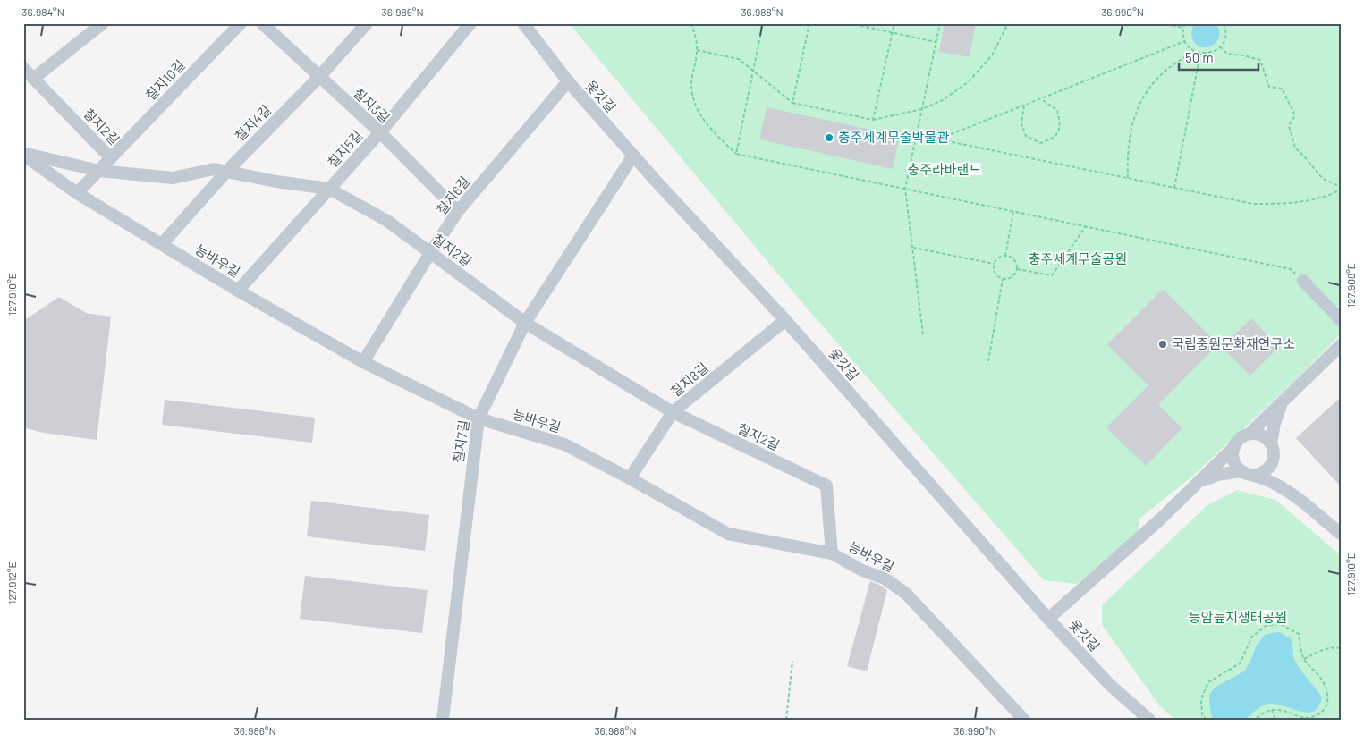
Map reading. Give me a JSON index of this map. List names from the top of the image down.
{
  "streets": {
    "street": [
      "칠지10길",
      "옻갓길",
      "칠지3길",
      "칠지4길",
      "칠지2길",
      "칠지5길",
      "칠지6길",
      "능바우길",
      "칠지8길",
      "칠지7길"
    ]
  },
  "crossings": [
    ["칠지10길", "칠지2길"],
    ["옻갓길", "칠지6길"],
    ["옻갓길", "칠지8길"],
    ["옻갓길", "칠지7길"],
    ["칠지3길", "칠지4길"],
    ["칠지3길", "칠지5길"],
    ["칠지3길", "칠지6길"],
    ["칠지4길", "칠지2길"],
    ["칠지4길", "능바우길"],
    ["칠지2길", "칠지5길"],
    ["칠지2길", "칠지6길"],
    ["칠지2길", "능바우길"],
    ["칠지2길", "칠지8길"],
    ["칠지2길", "칠지7길"],
    ["칠지5길", "능바우길"],
    ["칠지6길", "능바우길"],
    ["능바우길", "칠지8길"],
    ["능바우길", "칠지7길"]
  ],
  "parks": ["충주라바랜드", "충주세계무술공원", "능암늪지생태공원"],
  "places": ["충주세계무술박물관", "국립중원문화재연구소"],
  "scale_bar": "50 m",
  "coordinates": [
    "36.984°N",
    "36.986°N",
    "36.988°N",
    "36.990°N",
    "127.908°E",
    "127.910°E",
    "127.912°E"
  ]
}
